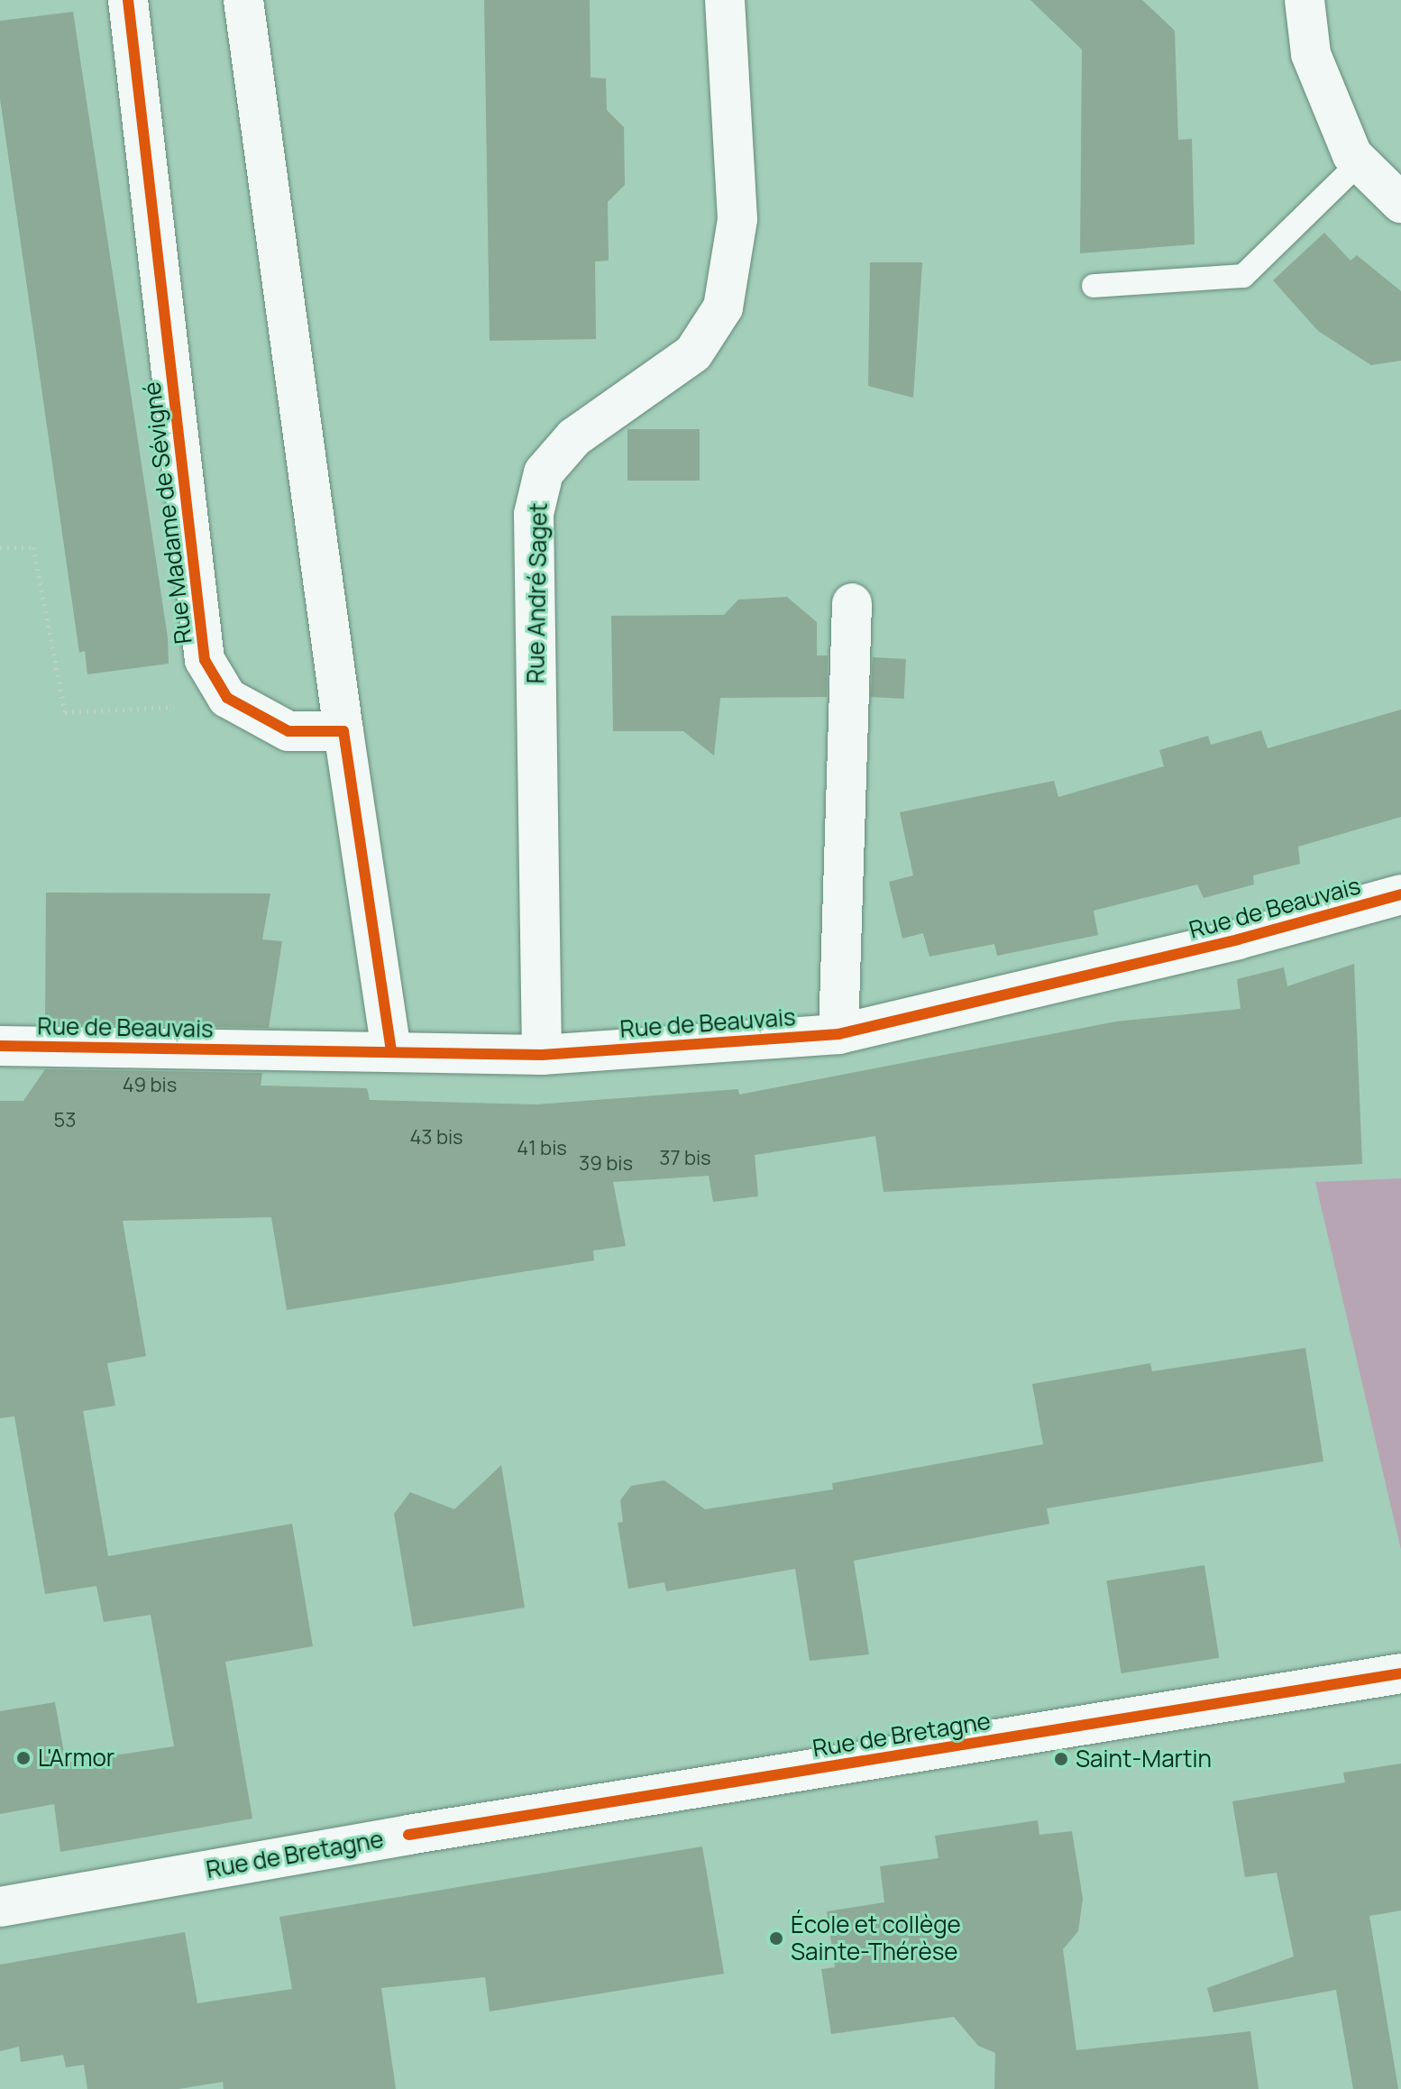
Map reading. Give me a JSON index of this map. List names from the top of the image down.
{
  "streets": {
    "street": [
      "Rue Madame de Sévigné",
      "Rue André Saget",
      "Rue de Beauvais",
      "Rue de Bretagne"
    ]
  },
  "crossings": [
    ["Rue André Saget", "Rue de Beauvais"]
  ],
  "places": ["L'Armor", "Saint-Martin", "École et collège Sainte-Thérèse"],
  "house_numbers": [
    "49 bis",
    "53",
    "43 bis",
    "41 bis",
    "37 bis",
    "39 bis"
  ]
}
